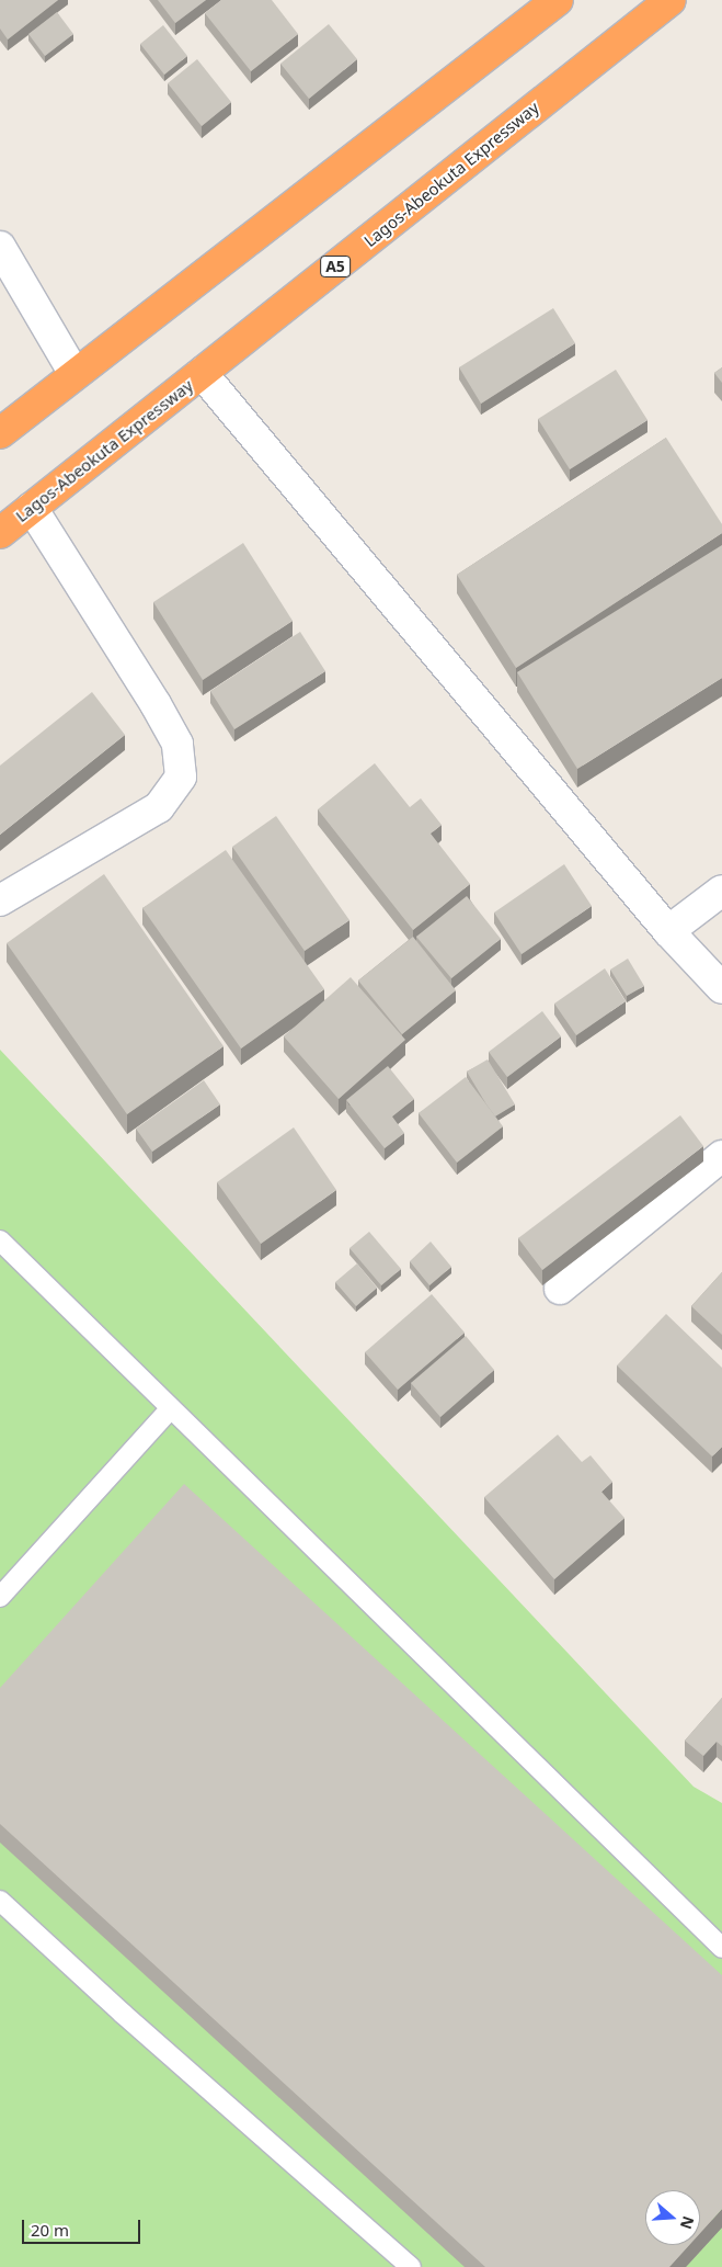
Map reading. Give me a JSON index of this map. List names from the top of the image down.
{
  "streets": {
    "highway": ["Lagos-Abeokuta Expressway", "A5"]
  },
  "scale_bar": "20 m",
  "north": "right"
}
